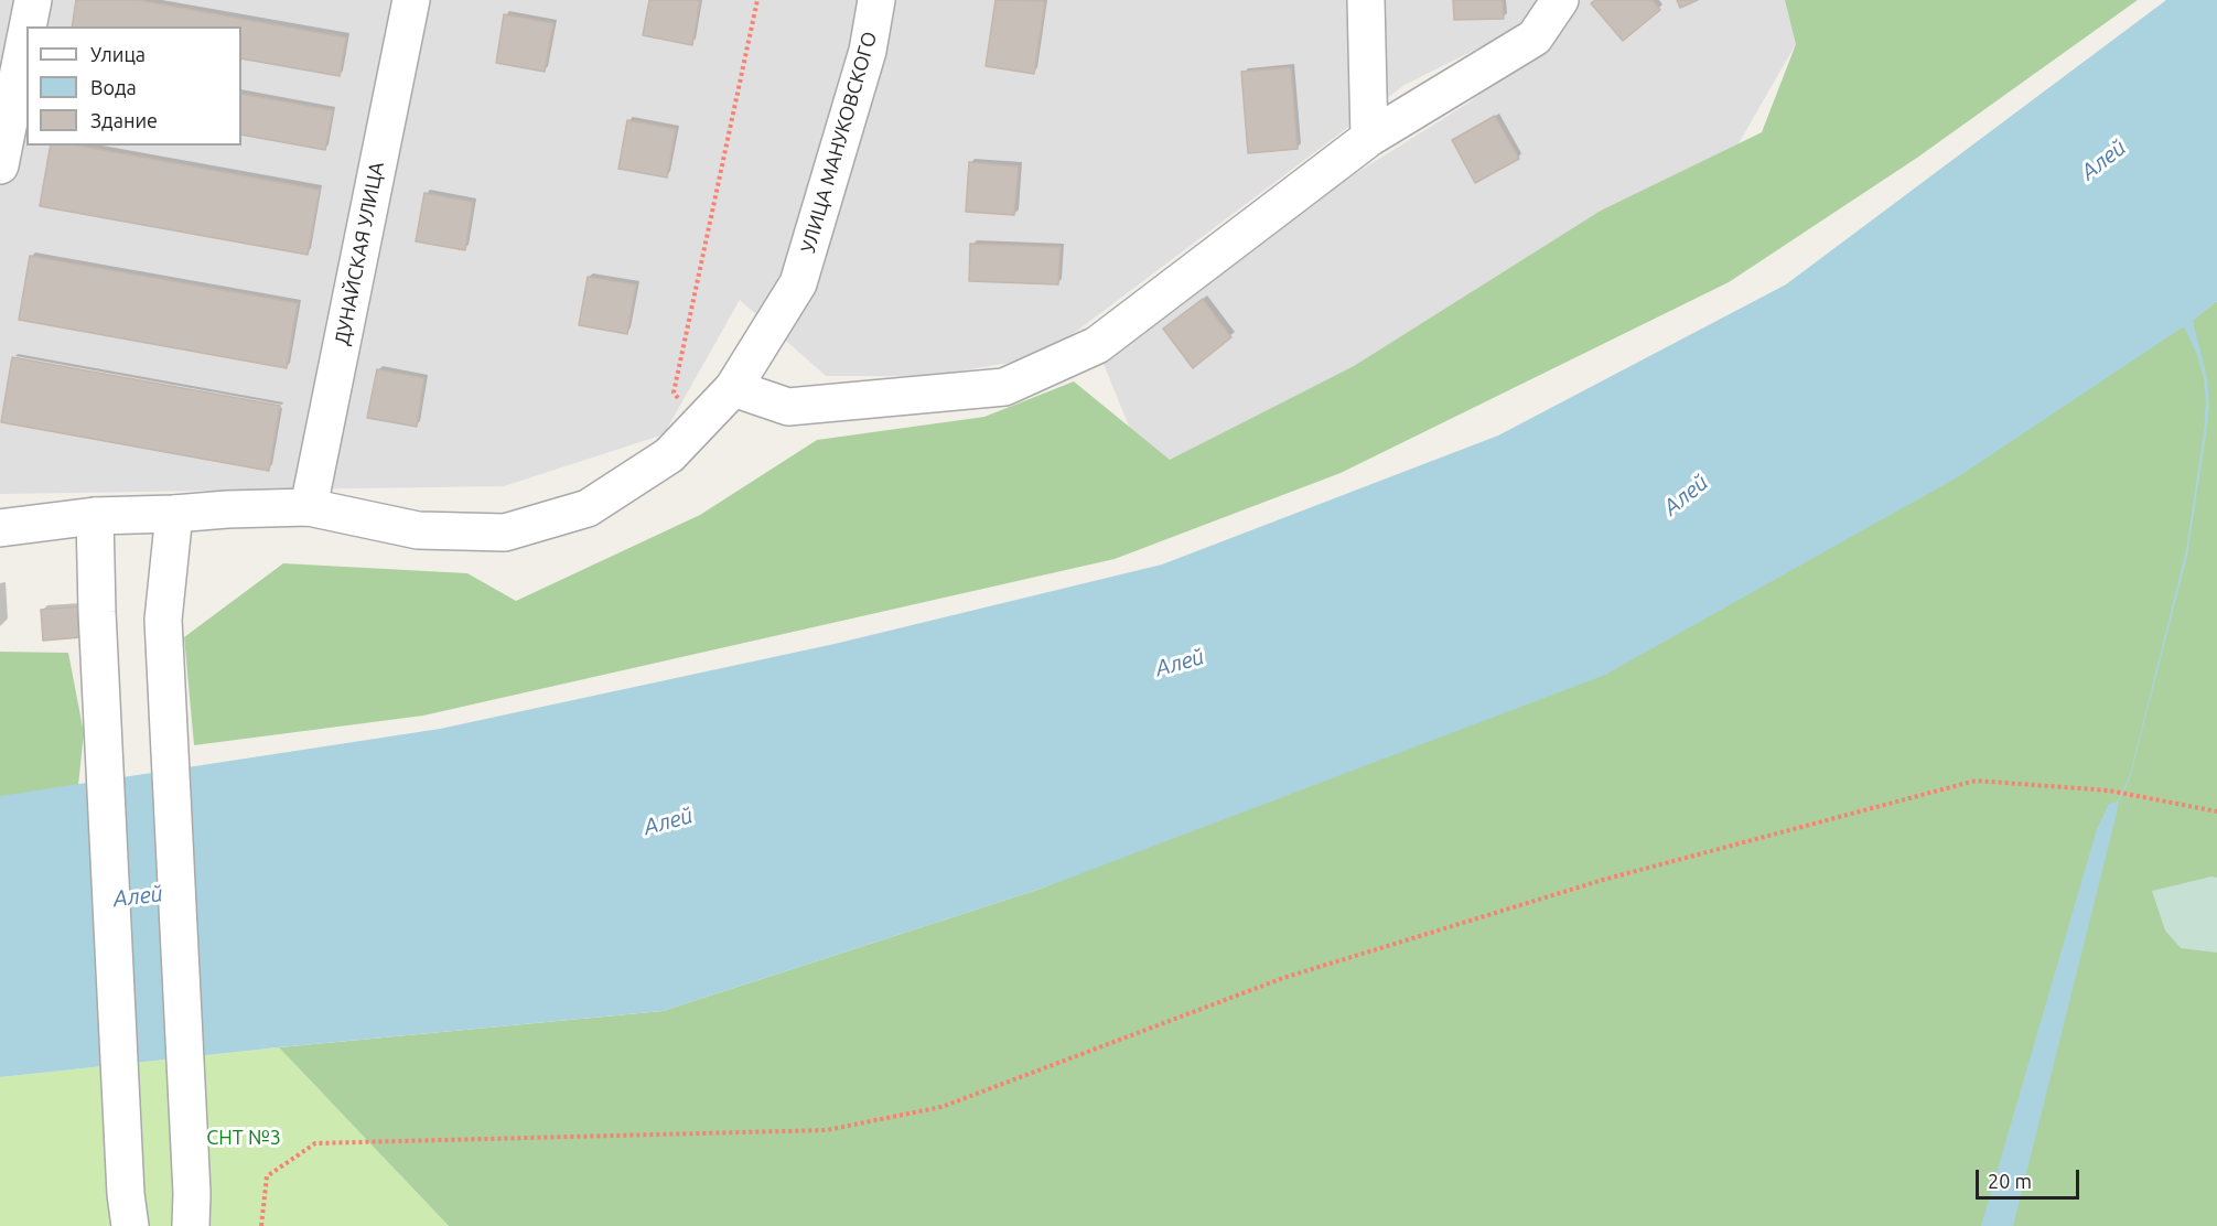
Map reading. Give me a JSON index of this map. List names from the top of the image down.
{
  "streets": {
    "street": ["УЛИЦА МАНУКОВСКОГО", "ДУНАЙСКАЯ УЛИЦА"]
  },
  "crossings": [
    ["УЛИЦА МАНУКОВСКОГО", "ДУНАЙСКАЯ УЛИЦА"]
  ],
  "water": ["Алей"],
  "parks": ["СНТ №3"],
  "legend": ["Улица", "Вода", "Здание"],
  "scale_bar": "20 m"
}
